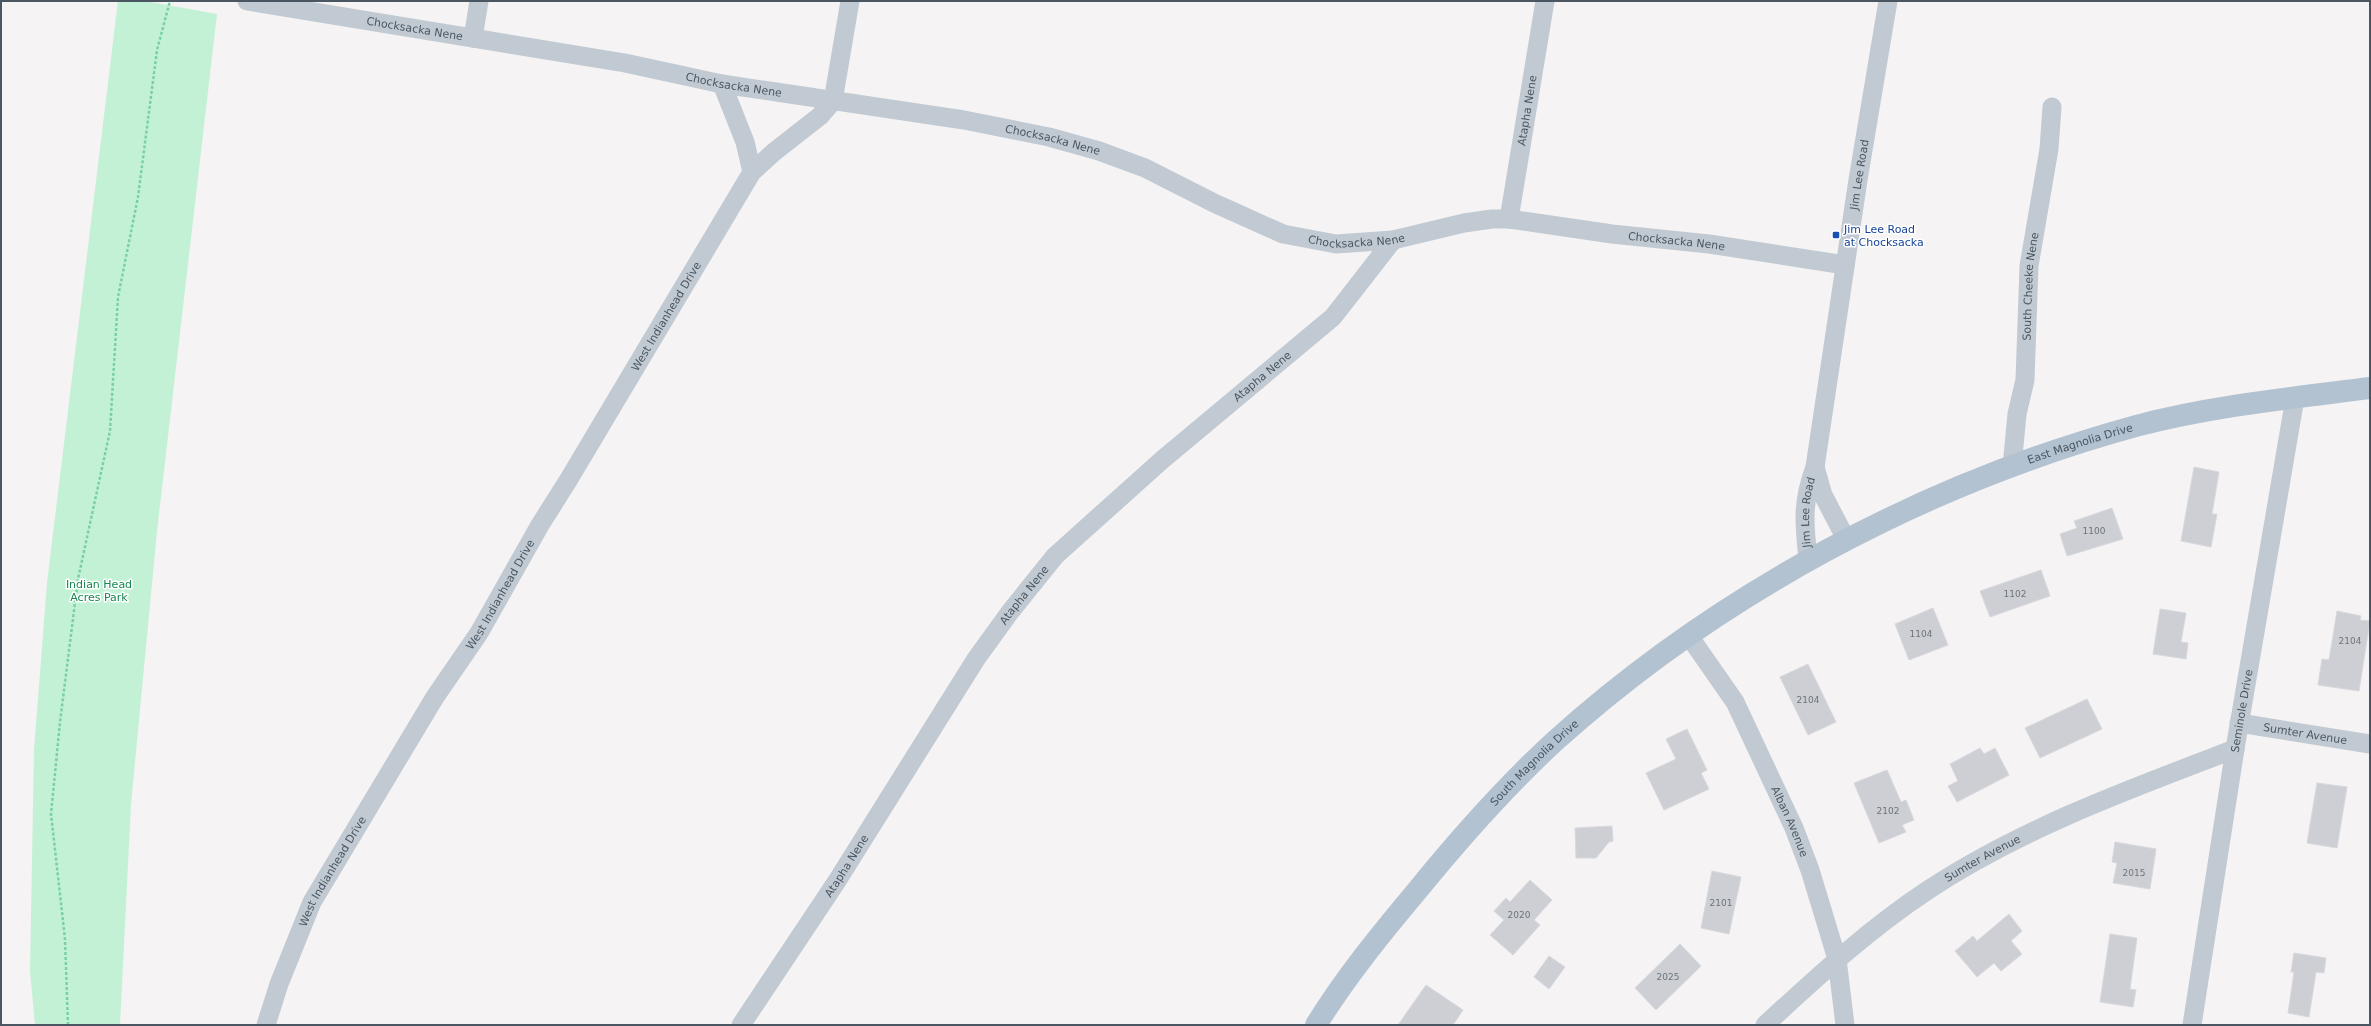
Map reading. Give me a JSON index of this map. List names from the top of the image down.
{
  "streets": {
    "main road": ["East Magnolia Drive", "South Magnolia Drive"],
    "street": [
      "Chocksacka Nene",
      "Atapha Nene",
      "Jim Lee Road",
      "South Cheeke Nene",
      "West Indianhead Drive",
      "Seminole Drive",
      "Sumter Avenue",
      "Alban Avenue"
    ]
  },
  "crossings": [
    ["Chocksacka Nene", "Atapha Nene"],
    ["Chocksacka Nene", "Jim Lee Road"],
    ["Chocksacka Nene", "West Indianhead Drive"],
    ["Jim Lee Road", "East Magnolia Drive"],
    ["Jim Lee Road", "South Magnolia Drive"],
    ["South Cheeke Nene", "East Magnolia Drive"],
    ["East Magnolia Drive", "Seminole Drive"],
    ["East Magnolia Drive", "South Magnolia Drive"],
    ["Seminole Drive", "Sumter Avenue"],
    ["Sumter Avenue", "Alban Avenue"],
    ["South Magnolia Drive", "Alban Avenue"]
  ],
  "parks": ["Indian Head Acres Park"],
  "places": {
    "transit": ["Jim Lee Road at Chocksacka"]
  },
  "house_numbers": [
    "1100",
    "1102",
    "1104",
    "2104",
    "2104",
    "2102",
    "2015",
    "2101",
    "2020",
    "2025"
  ]
}
